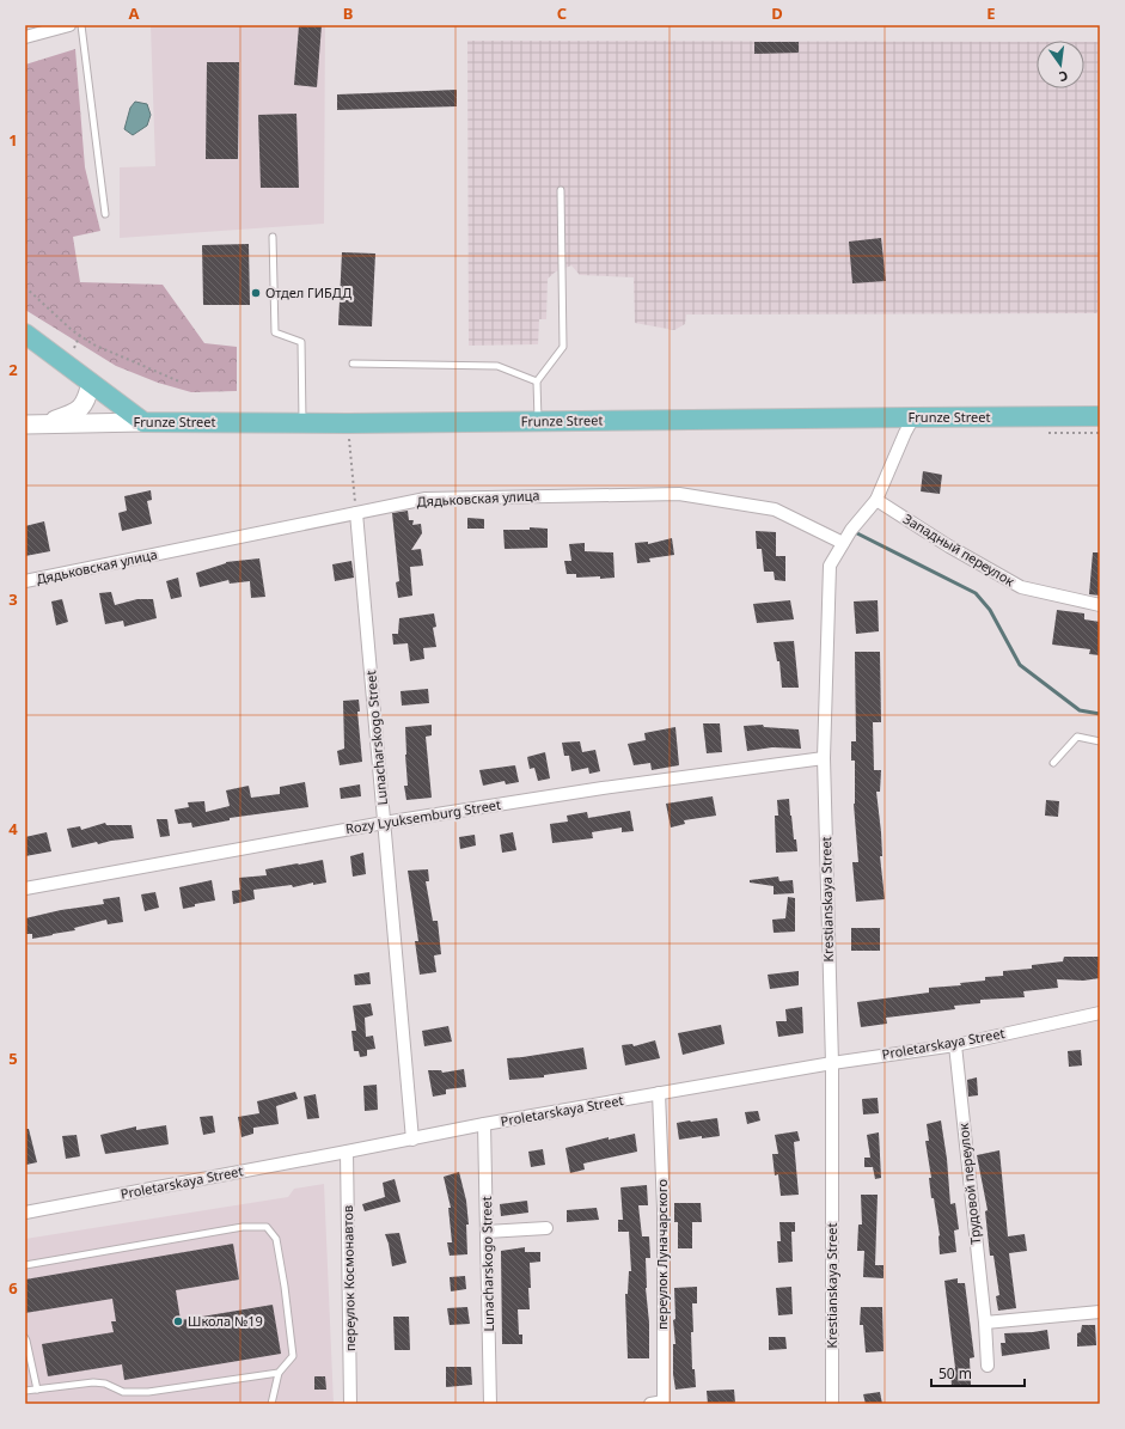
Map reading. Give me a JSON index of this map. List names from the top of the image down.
{
  "streets": {
    "main road": ["Frunze Street"],
    "street": [
      "Дядьковская улица",
      "Западный переулок",
      "Lunacharskogo Street",
      "Rozy Lyuksemburg Street",
      "Krestianskaya Street",
      "Proletarskaya Street",
      "Трудовой переулок",
      "переулок Луначарского",
      "переулок Космонавтов"
    ]
  },
  "crossings": [
    ["Frunze Street", "Krestianskaya Street"],
    ["Дядьковская улица", "Lunacharskogo Street"],
    ["Дядьковская улица", "Krestianskaya Street"],
    ["Западный переулок", "Krestianskaya Street"],
    ["Lunacharskogo Street", "Rozy Lyuksemburg Street"],
    ["Lunacharskogo Street", "Proletarskaya Street"],
    ["Rozy Lyuksemburg Street", "Krestianskaya Street"],
    ["Krestianskaya Street", "Proletarskaya Street"],
    ["Proletarskaya Street", "Трудовой переулок"],
    ["Proletarskaya Street", "переулок Луначарского"],
    ["Proletarskaya Street", "переулок Космонавтов"]
  ],
  "places": ["Отдел ГИБДД", "Школа №19"],
  "scale_bar": "50 m",
  "north": "bottom",
  "grid": {
    "columns": [
      "A",
      "B",
      "C",
      "D",
      "E"
    ],
    "rows": [
      "1",
      "2",
      "3",
      "4",
      "5",
      "6"
    ]
  }
}
